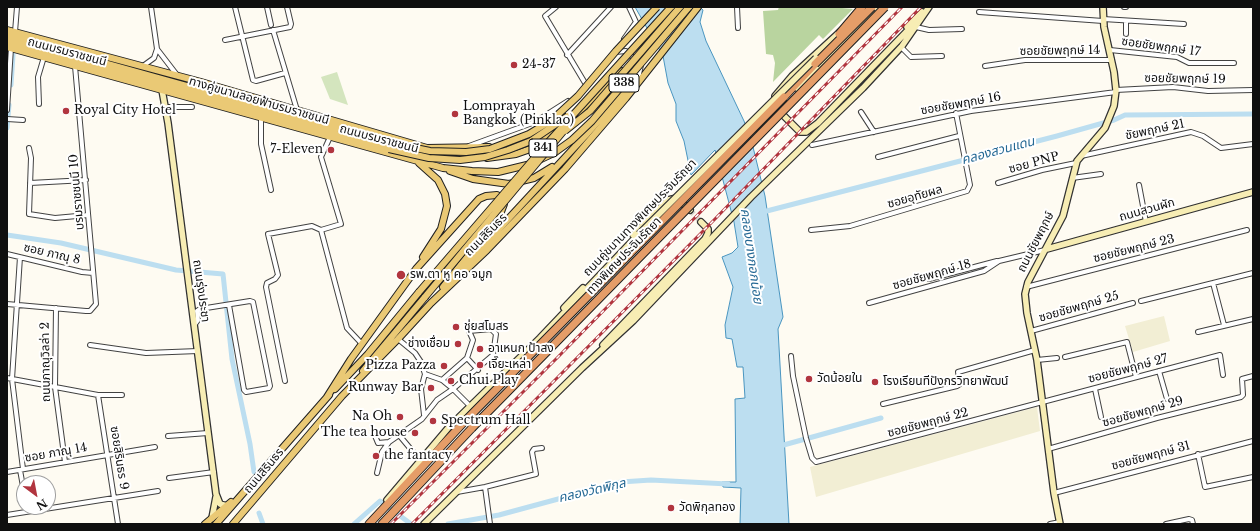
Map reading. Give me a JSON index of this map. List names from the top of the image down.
{
  "streets": {
    "highway": ["ทางพิเศษประจิมรัถยา"],
    "main road": [
      "ถนนบรมราชชนนี",
      "338",
      "ทางคู่ขนานลอยฟ้าบรมราชชนนี",
      "341",
      "ถนนสวนผัก",
      "ถนนคู่ขนานทางพิเศษประจิมรัถยา",
      "ถนนสิรินธร",
      "ถนนชัยพฤกษ์",
      "ถนนรุ่งประชา"
    ],
    "street": [
      "ซอยชัยพฤกษ์ 17",
      "ซอยชัยพฤกษ์ 14",
      "ซอยชัยพฤกษ์ 19",
      "ซอยชัยพฤกษ์ 16",
      "ชัยพฤกษ์ 21",
      "ซอย PNP",
      "บรมราชชนนี 10",
      "ซอยอุทัยผล",
      "ซอยชัยพฤกษ์ 23",
      "ซอย ภาณุ 8",
      "ซอยชัยพฤกษ์ 18",
      "ซอยชัยพฤกษ์ 25",
      "ถนนภาณุวิลล่า 2",
      "ซอยชัยพฤกษ์ 27",
      "ซอยชัยพฤกษ์ 29",
      "ซอยชัยพฤกษ์ 22",
      "ซอย ภาณุ 14",
      "ซอยชัยพฤกษ์ 31",
      "ซอยสิรินธร 9"
    ]
  },
  "crossings": [
    ["ซอยชัยพฤกษ์ 17", "ถนนชัยพฤกษ์"],
    ["ซอยชัยพฤกษ์ 14", "ถนนชัยพฤกษ์"],
    ["ถนนบรมราชชนนี", "บรมราชชนนี 10"],
    ["ถนนบรมราชชนนี", "ถนนรุ่งประชา"],
    ["ซอยชัยพฤกษ์ 19", "ซอยชัยพฤกษ์ 16"],
    ["ซอยชัยพฤกษ์ 19", "ถนนชัยพฤกษ์"],
    ["ซอยชัยพฤกษ์ 16", "ซอยอุทัยผล"],
    ["ซอยชัยพฤกษ์ 16", "ถนนชัยพฤกษ์"],
    ["ชัยพฤกษ์ 21", "ถนนชัยพฤกษ์"],
    ["ซอย PNP", "ถนนชัยพฤกษ์"],
    ["บรมราชชนนี 10", "ซอย ภาณุ 8"],
    ["บรมราชชนนี 10", "ถนนภาณุวิลล่า 2"],
    ["ถนนสวนผัก", "ถนนชัยพฤกษ์"],
    ["ถนนสวนผัก", "ซอยชัยพฤกษ์ 18"],
    ["ถนนคู่ขนานทางพิเศษประจิมรัถยา", "ทางพิเศษประจิมรัถยา"],
    ["ถนนชัยพฤกษ์", "ซอยชัยพฤกษ์ 23"],
    ["ถนนชัยพฤกษ์", "ซอยชัยพฤกษ์ 18"],
    ["ถนนชัยพฤกษ์", "ซอยชัยพฤกษ์ 25"],
    ["ถนนชัยพฤกษ์", "ซอยชัยพฤกษ์ 27"],
    ["ถนนชัยพฤกษ์", "ซอยชัยพฤกษ์ 29"],
    ["ถนนชัยพฤกษ์", "ซอยชัยพฤกษ์ 22"],
    ["ถนนชัยพฤกษ์", "ซอยชัยพฤกษ์ 31"],
    ["ถนนภาณุวิลล่า 2", "ซอย ภาณุ 14"],
    ["ซอยชัยพฤกษ์ 27", "ซอยชัยพฤกษ์ 22"],
    ["ซอย ภาณุ 14", "ซอยสิรินธร 9"]
  ],
  "water": ["คลองสวนแดน", "คลองบางกอกน้อย", "คลองวัดพิกุล"],
  "places": [
    "24-37",
    "Royal City Hotel",
    "Lomprayah Bangkok (Pinklao)",
    "7-Eleven",
    "รพ.ตา หู คอ จมูก",
    "ชุ่ยสโมสร",
    "ช่างเชื่อม",
    "อาเหนก ป้าสง",
    "เจี๊ยะเหล่า",
    "Pizza Pazza",
    "วัดน้อยใน",
    "Chui Play",
    "โรงเรียนทีปังกรวิทยาพัฒน์",
    "Runway Bar",
    "Na Oh",
    "Spectrum Hall",
    "The tea house",
    "the fantacy",
    "วัดพิกุลทอง"
  ],
  "north": "bottom right"
}
